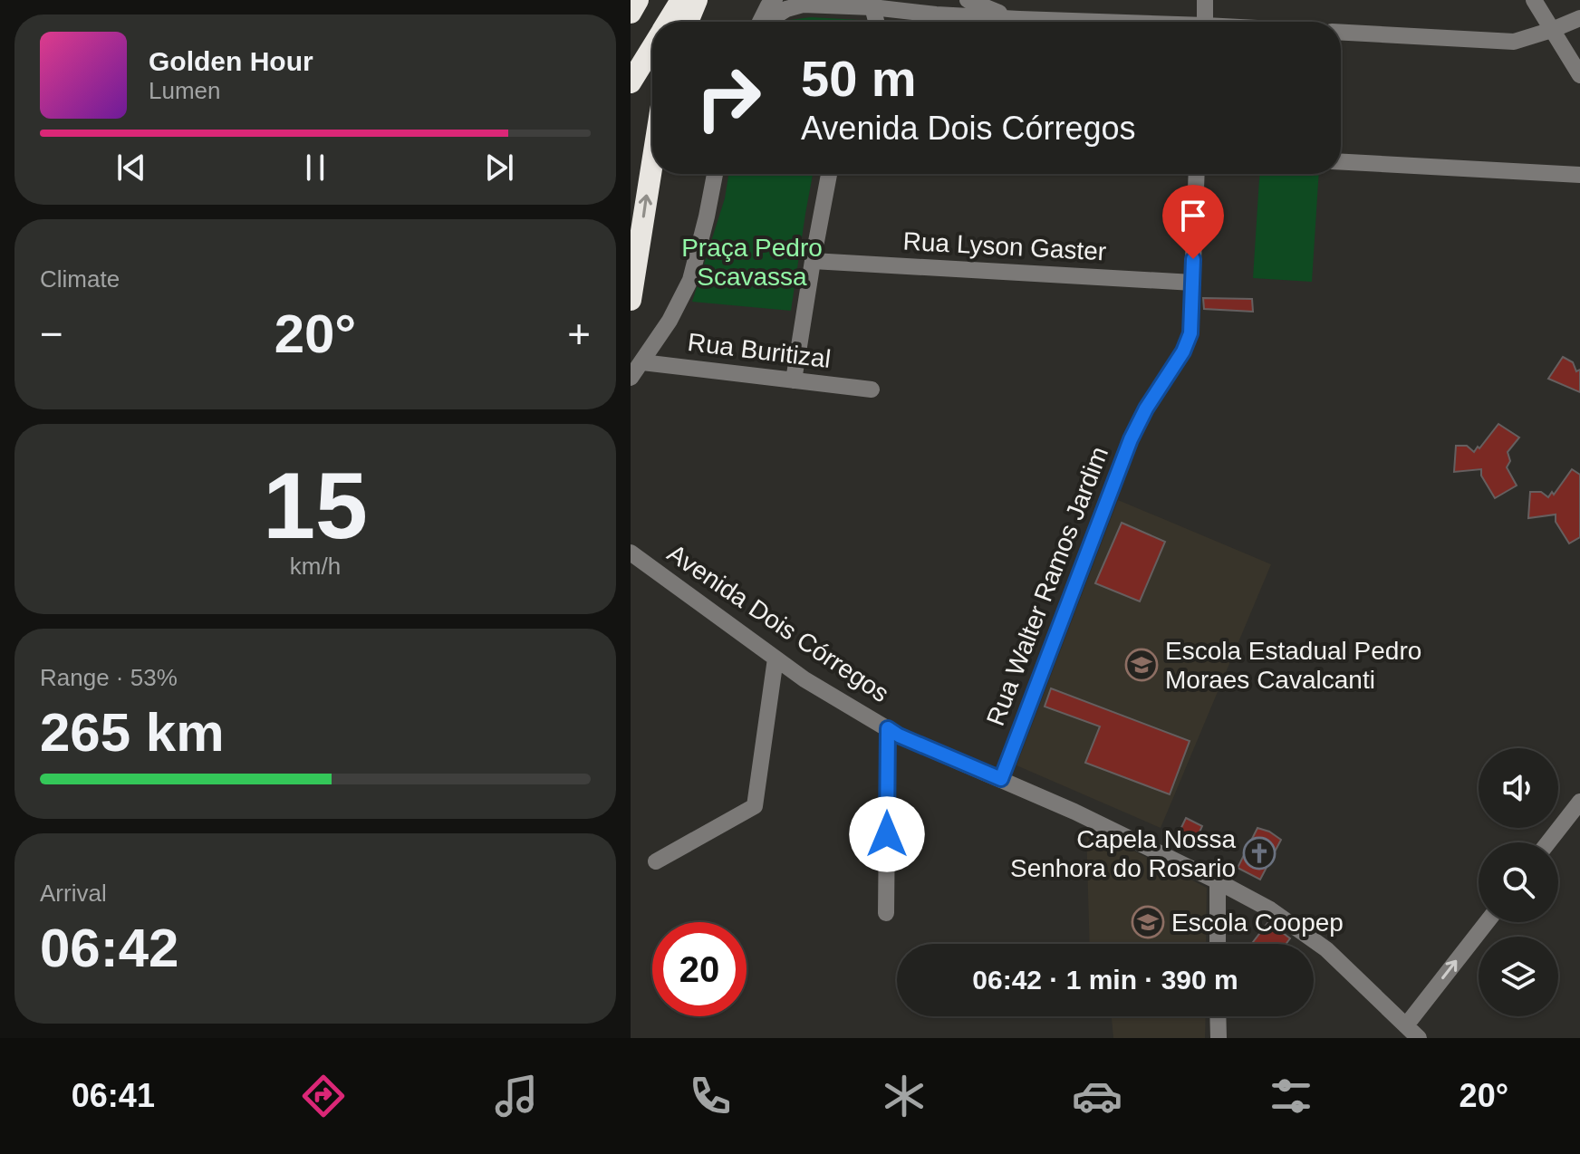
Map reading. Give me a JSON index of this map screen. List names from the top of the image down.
{
  "streets": {
    "street": [
      "Rua Lyson Gaster",
      "Rua Buritizal",
      "Rua Walter Ramos Jardim",
      "Avenida Dois Córregos"
    ]
  },
  "crossings": [
    ["Rua Lyson Gaster", "Rua Walter Ramos Jardim"],
    ["Rua Walter Ramos Jardim", "Avenida Dois Córregos"]
  ],
  "parks": ["Praça Pedro Scavassa"],
  "places": {
    "school or university": ["Escola Estadual Pedro Moraes Cavalcanti", "Escola Coopep"],
    "church": ["Capela Nossa Senhora do Rosario"]
  },
  "page": {
    "turn": ["50 m", "Avenida Dois Córregos"],
    "song": ["Golden Hour", "Lumen"],
    "tile": [
      "Climate",
      ["15", "km/h"],
      ["Range · 53%", "265 km"],
      ["Arrival", "06:42"]
    ],
    "heat": ["−", "20°", "+"],
    "limit": "20",
    "trip": "06:42 · 1 min · 390 m",
    "tabs": ["06:41", "20°"]
  }
}
